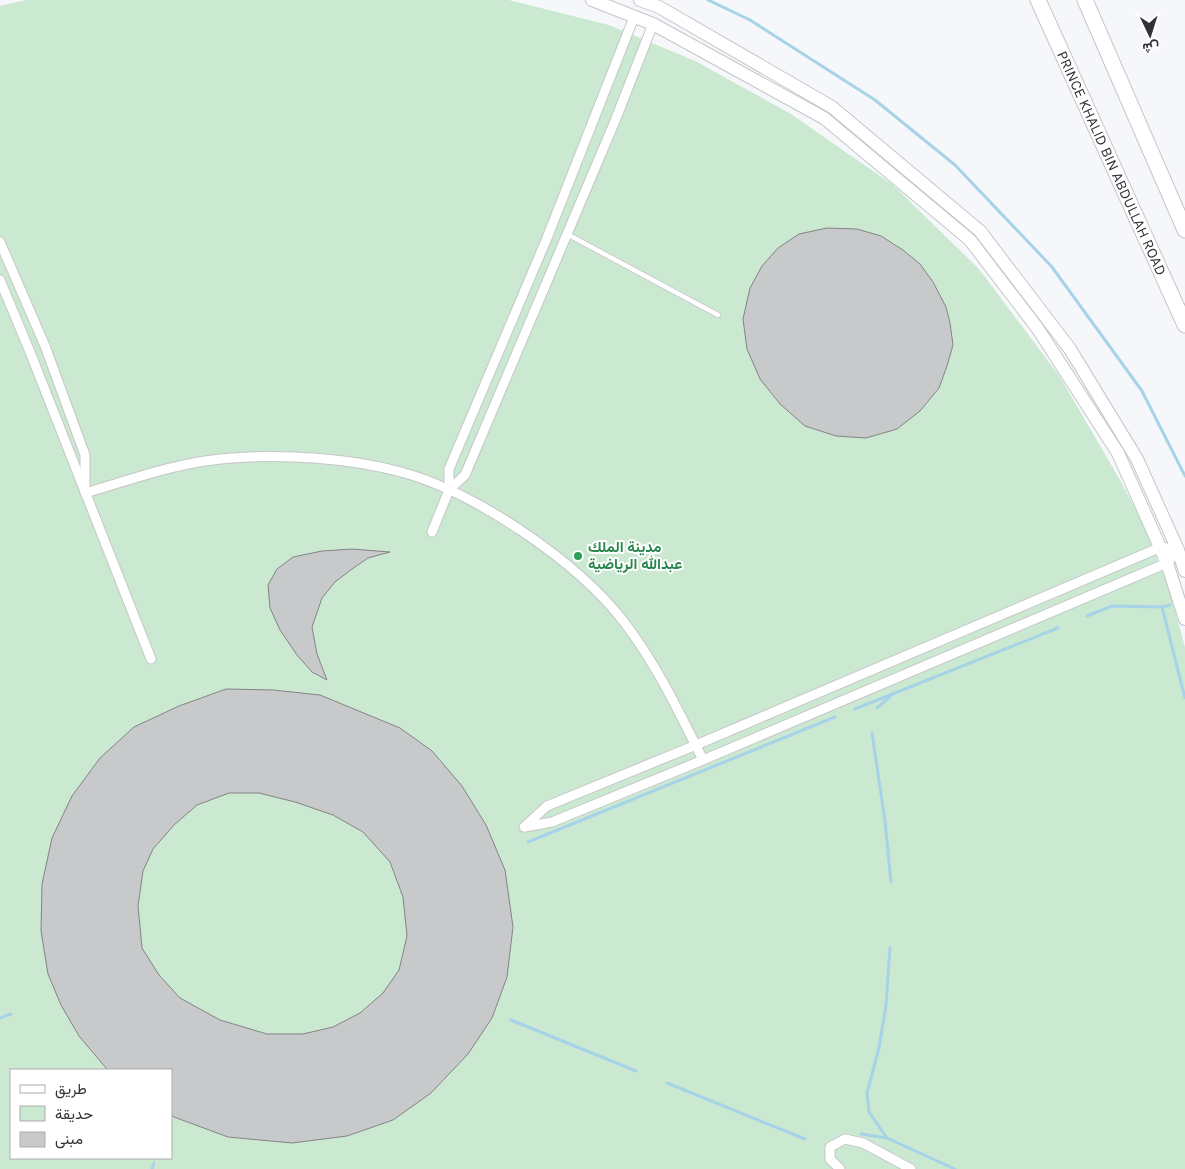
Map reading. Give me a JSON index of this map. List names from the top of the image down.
{
  "streets": {
    "main road": ["PRINCE KHALID BIN ABDULLAH ROAD"]
  },
  "places": ["مدينة الملك عبدالله الرياضية"],
  "legend": ["طريق", "حديقة", "مبنى"],
  "north": "bottom"
}
